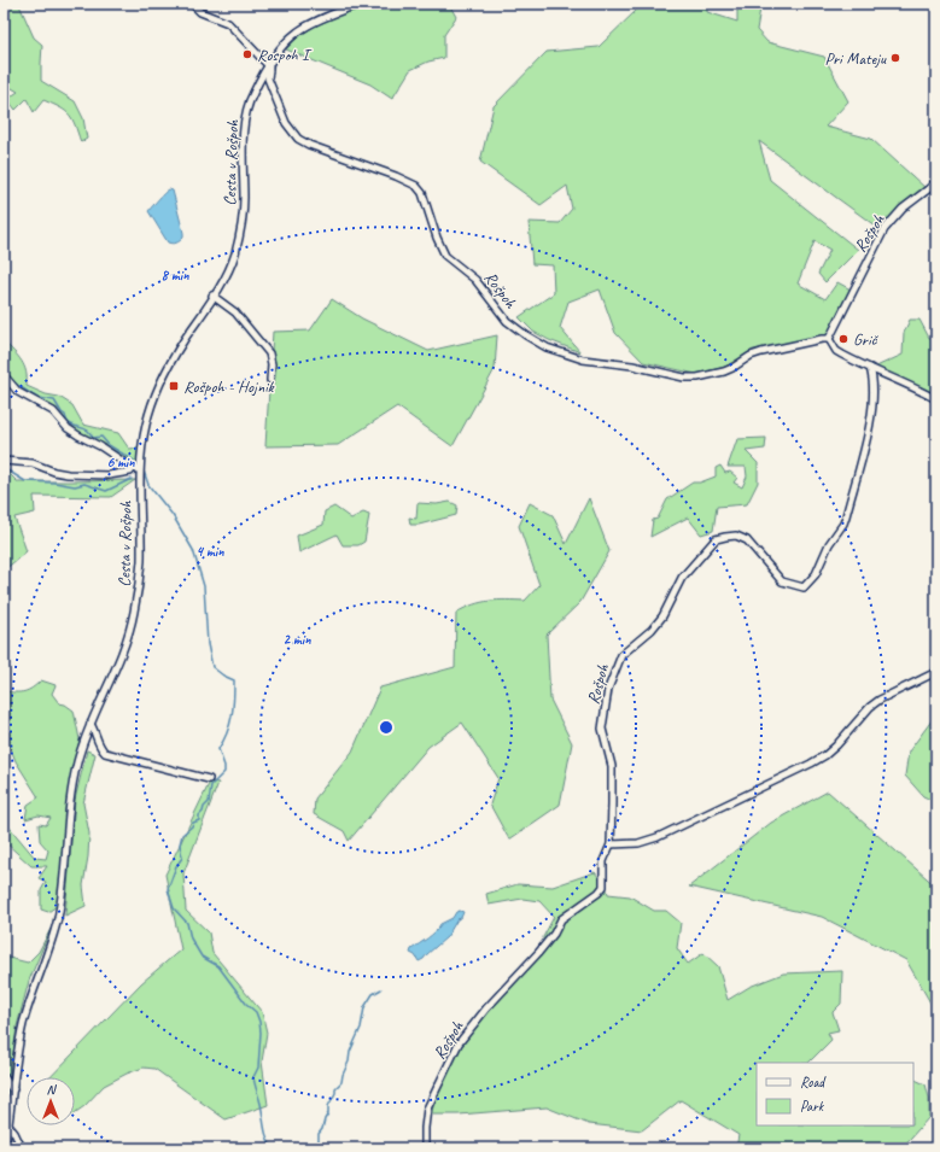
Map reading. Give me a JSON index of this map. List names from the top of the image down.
{
  "streets": {
    "street": ["Cesta v Rošpoh", "Rošpoh"]
  },
  "crossings": [
    ["Cesta v Rošpoh", "Rošpoh"]
  ],
  "places": {
    "other": ["Rospoh I", "Pri Mateju", "Grič"],
    "transit": ["Rošpoh - Hojnik"]
  },
  "legend": ["Road", "Park"],
  "north": "top",
  "rings": [
    "8 min",
    "6 min",
    "4 min",
    "2 min"
  ]
}
